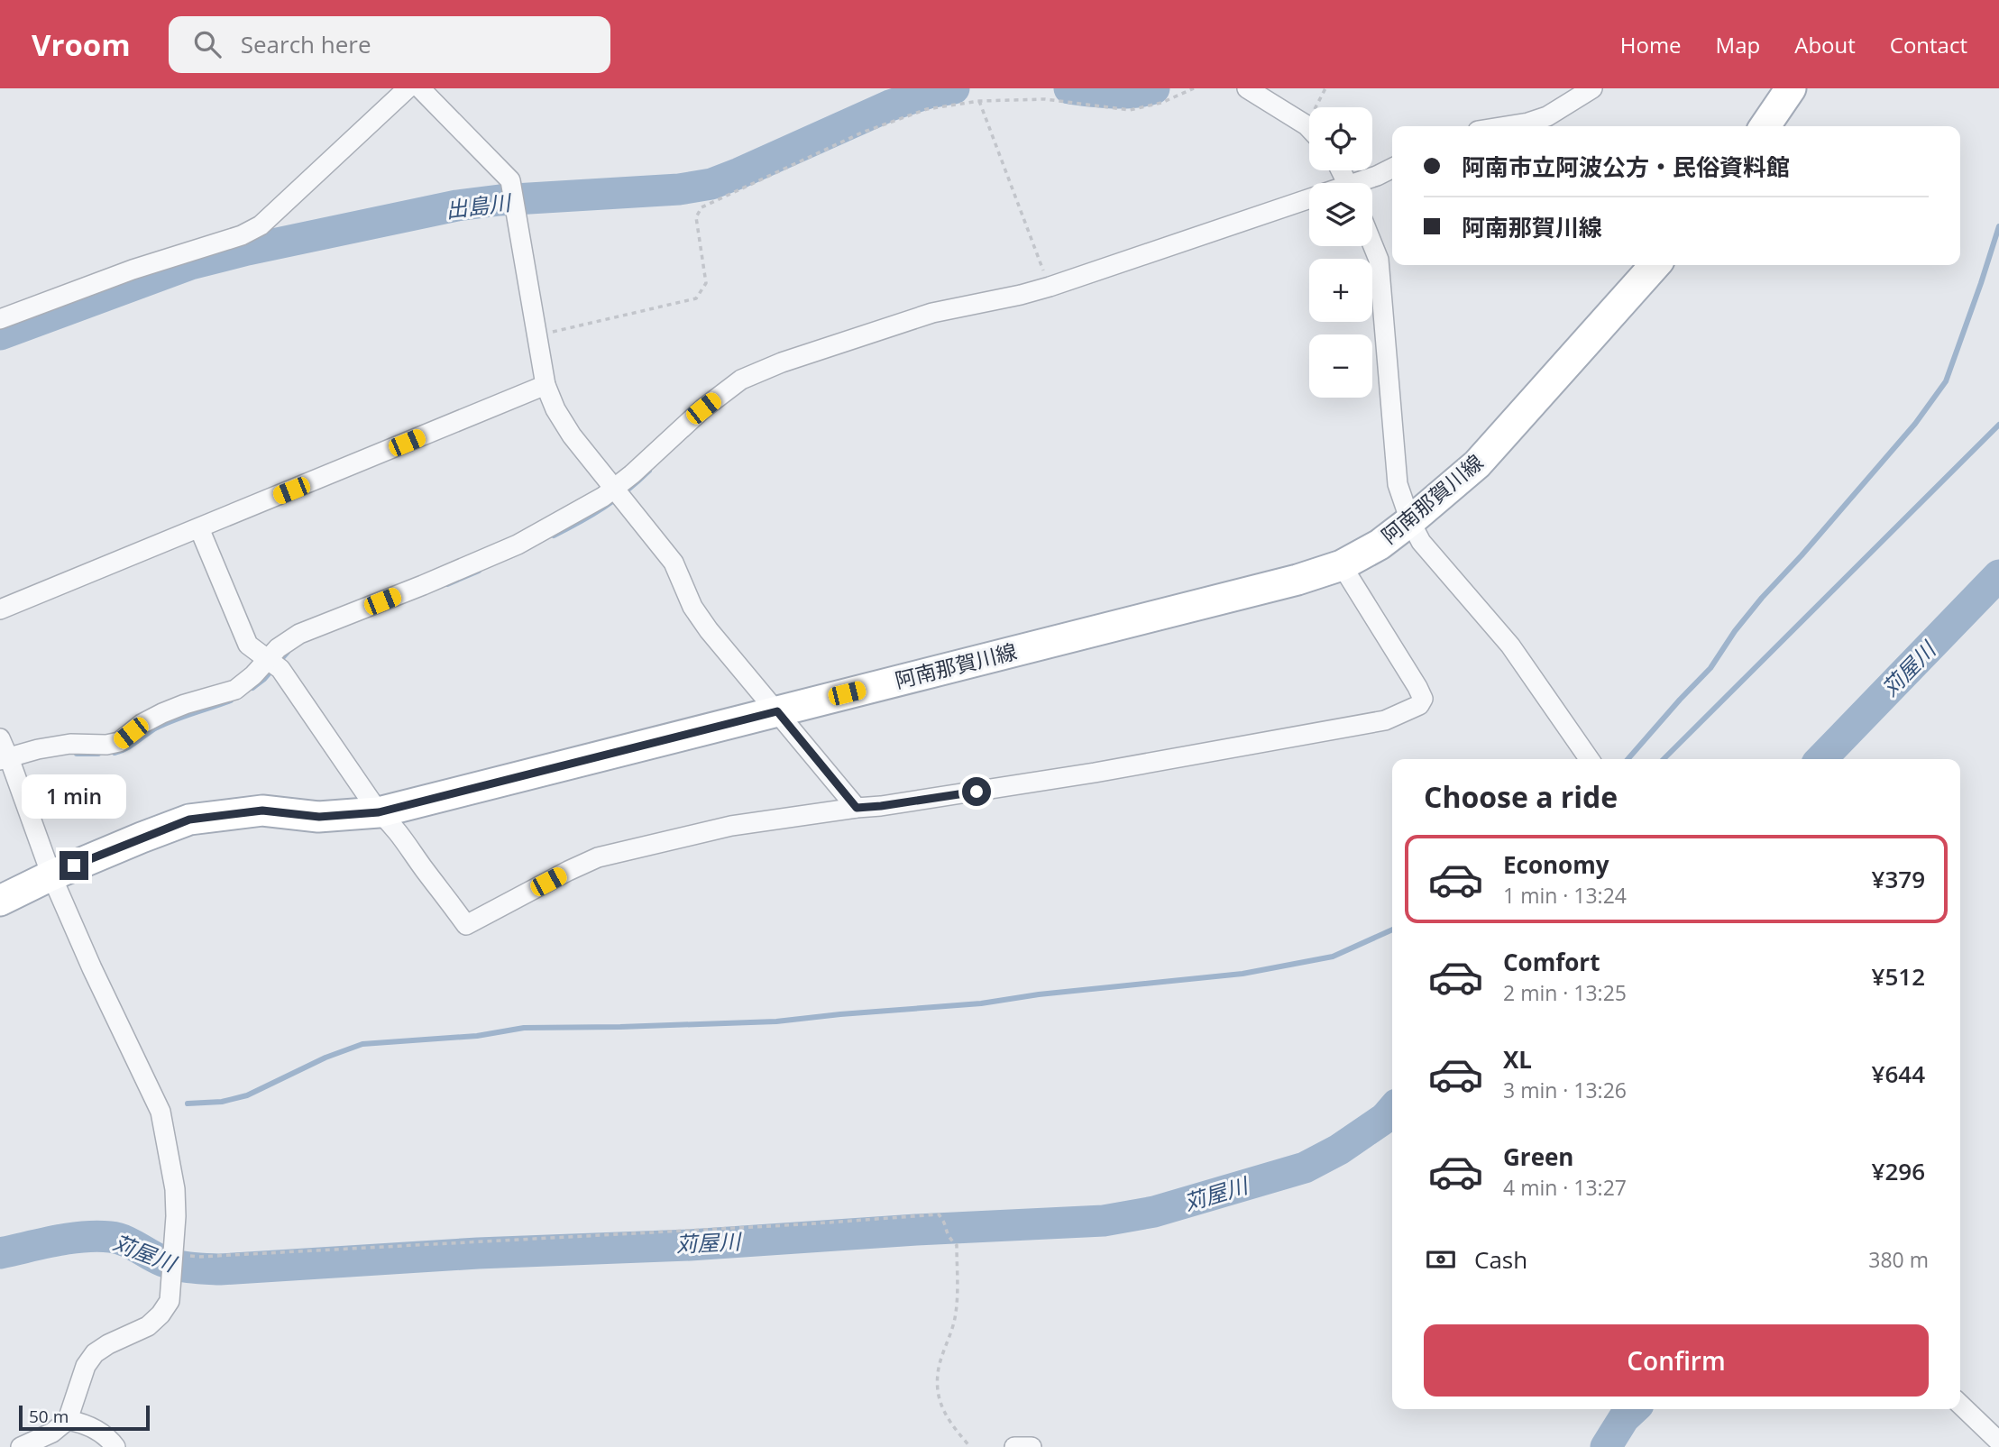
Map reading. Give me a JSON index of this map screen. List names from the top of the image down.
{
  "streets": {
    "main road": ["阿南那賀川線"]
  },
  "water": ["出島川", "苅屋川"],
  "scale_bar": "50 m",
  "page": {
    "header": "Vroom",
    "search": "Search here",
    "nav": [
      "Home",
      "Map",
      "About",
      "Contact"
    ],
    "map_buttons": ["+", "−"],
    "banner": ["阿南市立阿波公方・民俗資料館", "阿南那賀川線"],
    "heading": "Choose a ride",
    "bubble": "1 min",
    "list": [
      {
        "name": "Economy",
        "note": "1 min · 13:24",
        "value": "¥379"
      },
      {
        "name": "Comfort",
        "note": "2 min · 13:25",
        "value": "¥512"
      },
      {
        "name": "XL",
        "note": "3 min · 13:26",
        "value": "¥644"
      },
      {
        "name": "Green",
        "note": "4 min · 13:27",
        "value": "¥296"
      }
    ],
    "pay": ["Cash", "380 m"],
    "buttons": "Confirm",
    "scale": "50 m"
  }
}
